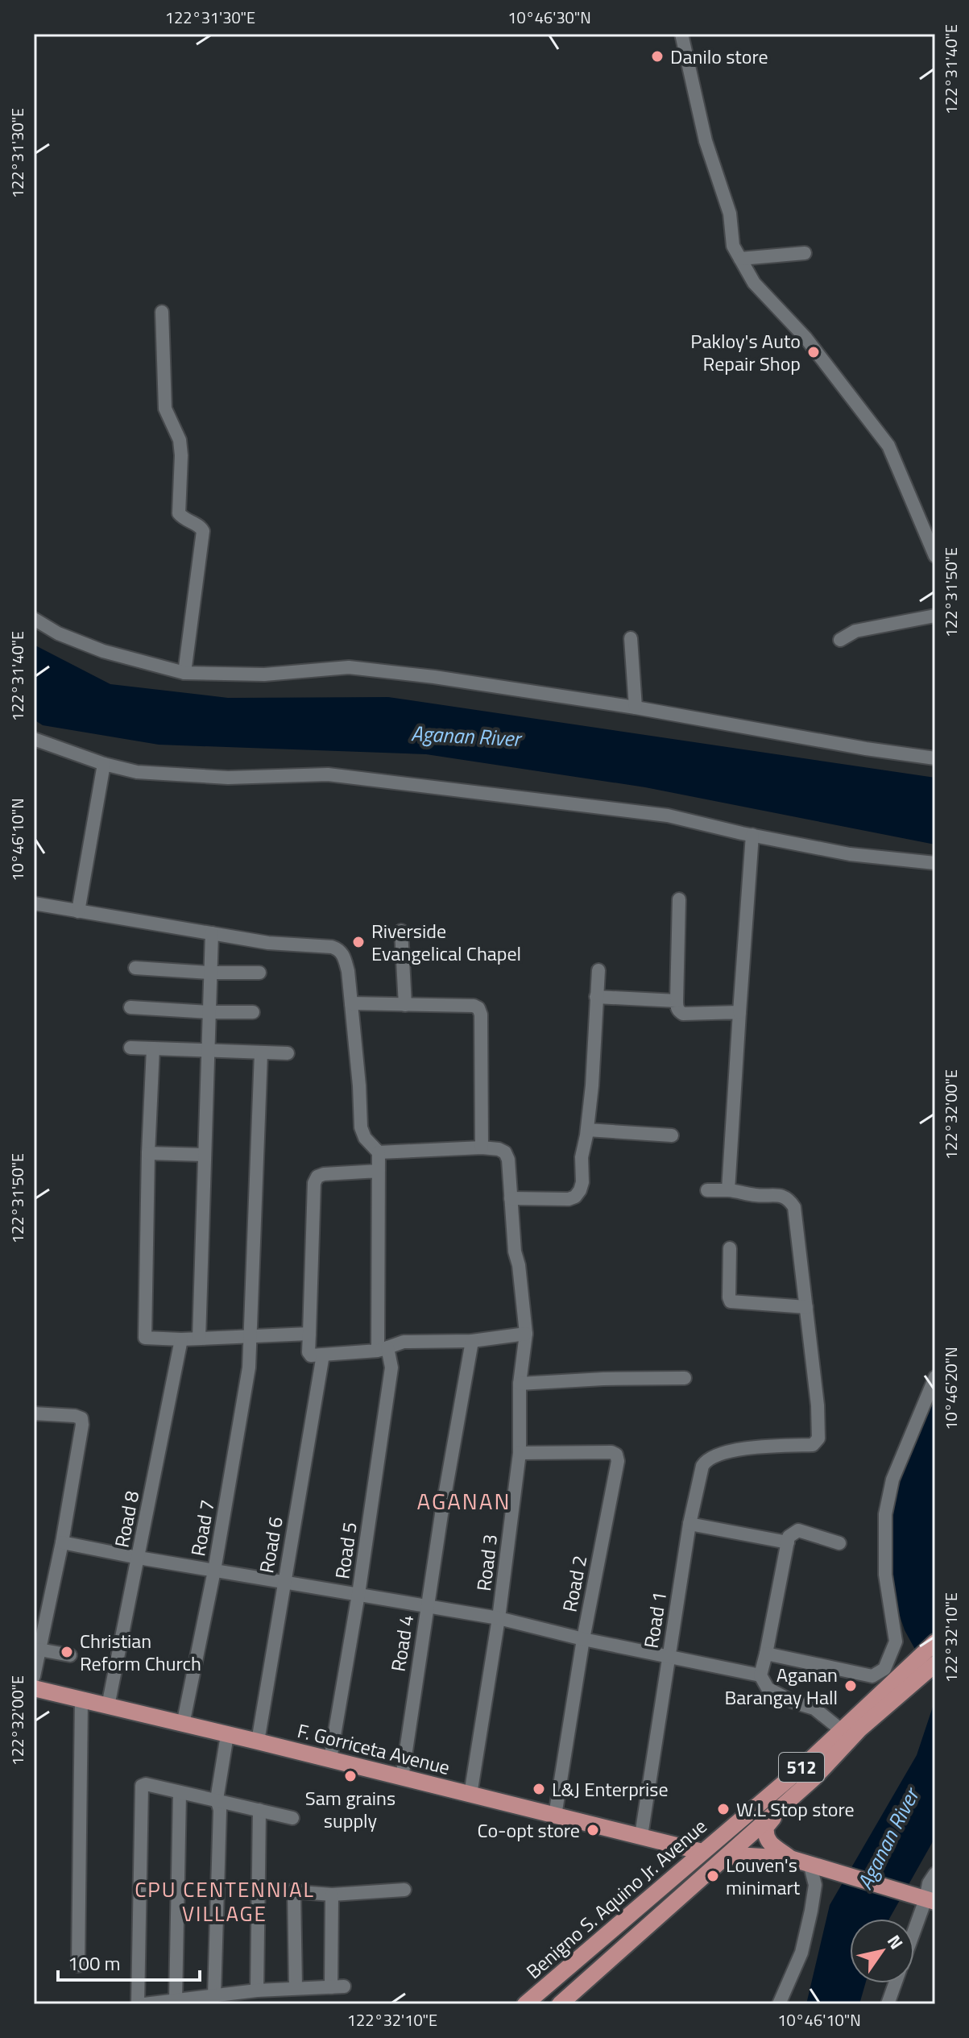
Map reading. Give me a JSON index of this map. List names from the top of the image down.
{
  "streets": {
    "main road": ["F. Gorriceta Avenue", "512", "Benigno S. Aquino Jr. Avenue"],
    "street": [
      "Road 8",
      "Road 7",
      "Road 6",
      "Road 5",
      "Road 3",
      "Road 2",
      "Road 1",
      "Road 4"
    ]
  },
  "crossings": [
    ["Road 8", "F. Gorriceta Avenue"],
    ["Road 7", "F. Gorriceta Avenue"],
    ["Road 6", "F. Gorriceta Avenue"],
    ["Road 5", "F. Gorriceta Avenue"],
    ["Road 3", "Road 2"],
    ["Road 3", "F. Gorriceta Avenue"],
    ["Road 2", "F. Gorriceta Avenue"],
    ["Road 1", "F. Gorriceta Avenue"],
    ["Road 4", "F. Gorriceta Avenue"],
    ["F. Gorriceta Avenue", "Benigno S. Aquino Jr. Avenue"]
  ],
  "districts": ["AGANAN", "CPU CENTENNIAL VILLAGE"],
  "water": ["Aganan River"],
  "places": [
    "Danilo store",
    "Pakloy's Auto Repair Shop",
    "Riverside Evangelical Chapel",
    "Christian Reform Church",
    "Aganan Barangay Hall",
    "Sam grains supply",
    "L&J Enterprise",
    "W.L Stop store",
    "Co-opt store",
    "Louven's minimart"
  ],
  "scale_bar": "100 m",
  "north": "top right",
  "coordinates": [
    "122°31'30\"E",
    "10°46'30\"N",
    "122°31'40\"E",
    "122°31'50\"E",
    "10°46'10\"N",
    "122°32'00\"E",
    "10°46'20\"N",
    "122°32'10\"E"
  ]
}
